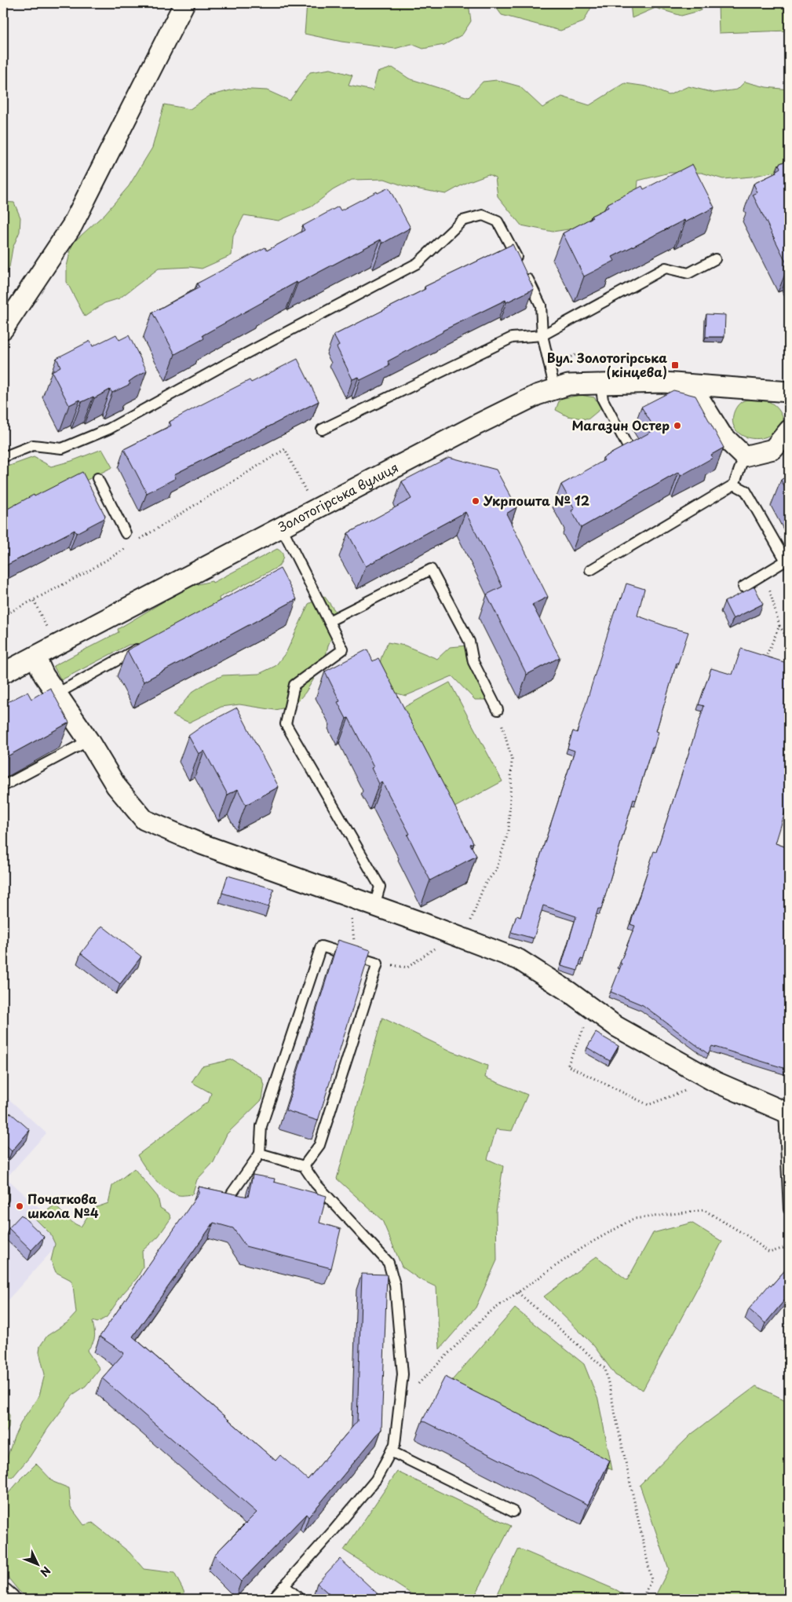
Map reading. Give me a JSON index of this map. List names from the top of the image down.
{
  "streets": {
    "street": ["Золотогірська вулиця"]
  },
  "places": {
    "transit": ["Вул. Золотогірська (кінцева)"],
    "other": ["Магазин Остер", "Укрпошта № 12", "Початкова школа №4"]
  },
  "north": "bottom right"
}
